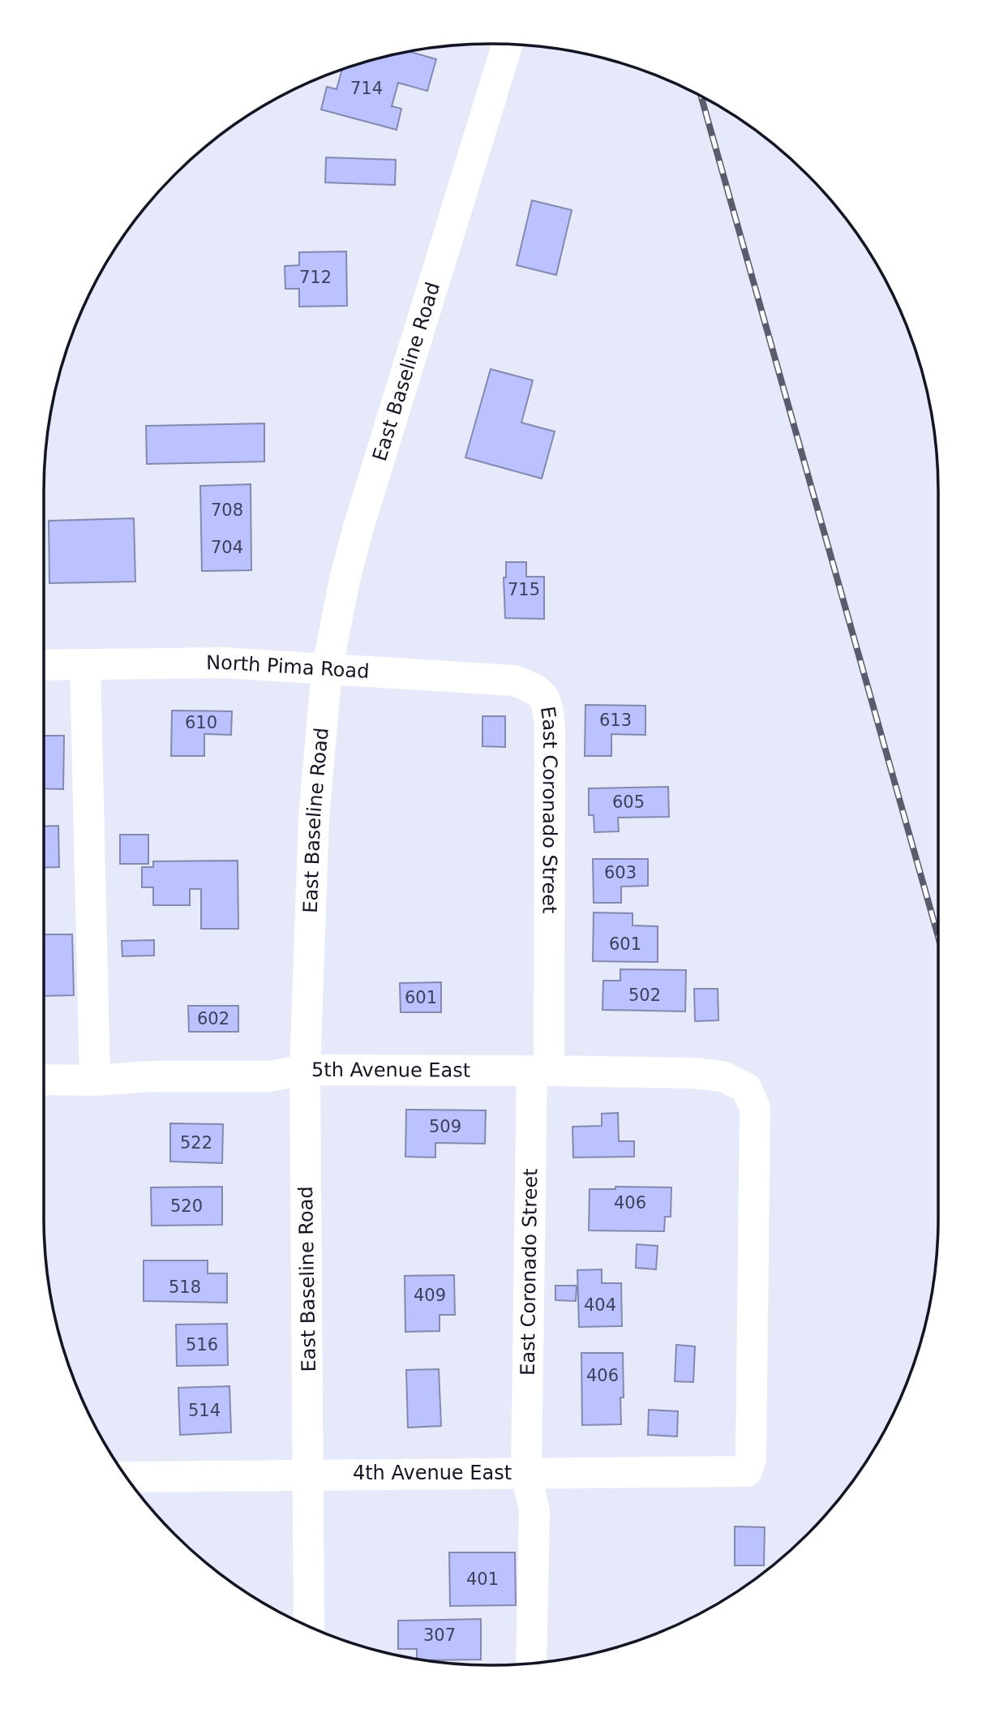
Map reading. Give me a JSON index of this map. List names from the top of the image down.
{
  "streets": {
    "street": [
      "East Baseline Road",
      "North Pima Road",
      "East Coronado Street",
      "5th Avenue East",
      "4th Avenue East"
    ]
  },
  "crossings": [
    ["East Baseline Road", "North Pima Road"],
    ["East Baseline Road", "5th Avenue East"],
    ["East Baseline Road", "4th Avenue East"],
    ["North Pima Road", "East Coronado Street"],
    ["East Coronado Street", "5th Avenue East"],
    ["East Coronado Street", "4th Avenue East"],
    ["5th Avenue East", "4th Avenue East"]
  ],
  "house_numbers": [
    "714",
    "712",
    "708",
    "704",
    "715",
    "613",
    "610",
    "605",
    "603",
    "601",
    "502",
    "601",
    "602",
    "509",
    "522",
    "406",
    "520",
    "518",
    "409",
    "404",
    "516",
    "406",
    "514",
    "401",
    "307"
  ]
}
